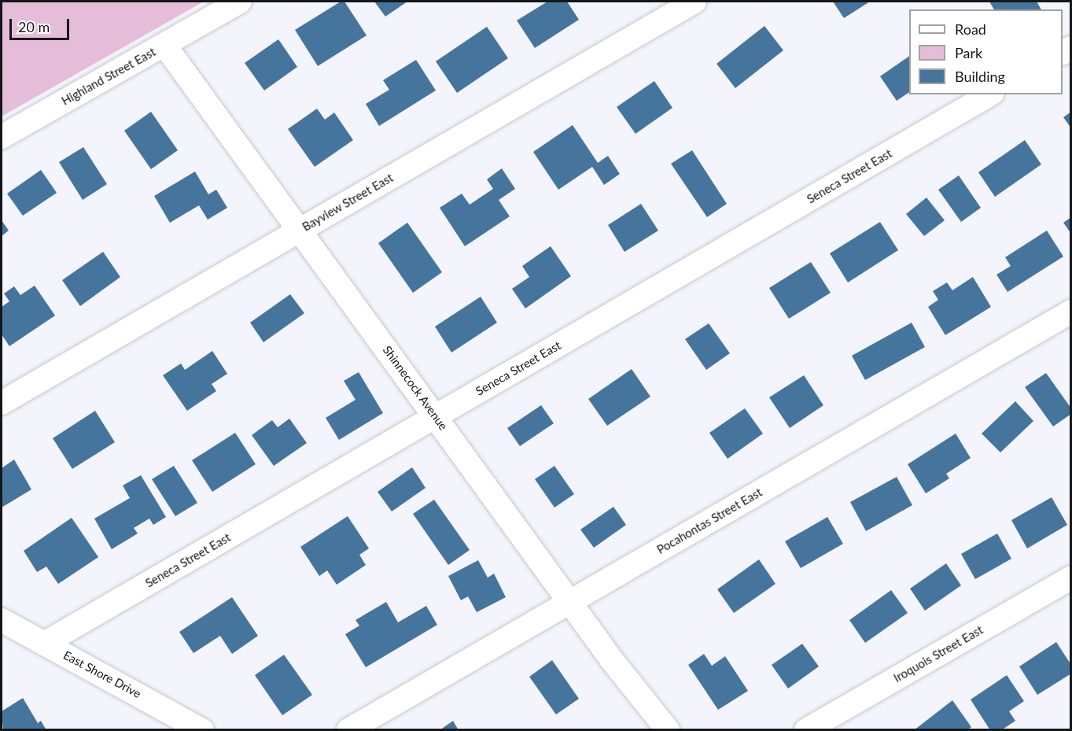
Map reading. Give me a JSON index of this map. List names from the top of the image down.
{
  "streets": {
    "street": [
      "Highland Street East",
      "Seneca Street East",
      "Bayview Street East",
      "Shinnecock Avenue",
      "Pocahontas Street East",
      "Iroquois Street East",
      "East Shore Drive"
    ]
  },
  "crossings": [
    ["Highland Street East", "Shinnecock Avenue"],
    ["Seneca Street East", "Shinnecock Avenue"],
    ["Seneca Street East", "East Shore Drive"],
    ["Bayview Street East", "Shinnecock Avenue"],
    ["Shinnecock Avenue", "Pocahontas Street East"]
  ],
  "legend": ["Road", "Park", "Building"],
  "scale_bar": "20 m"
}
